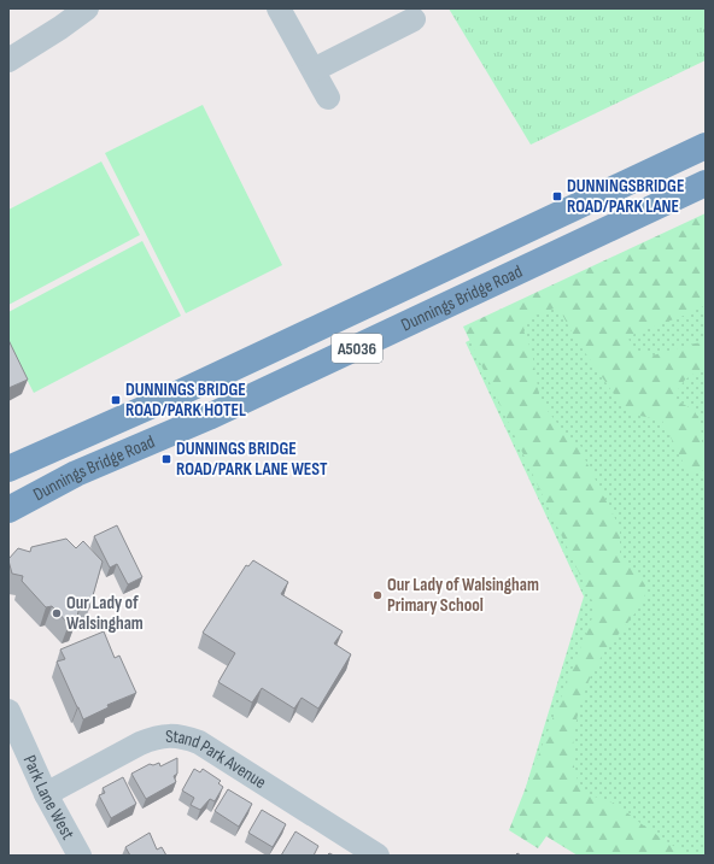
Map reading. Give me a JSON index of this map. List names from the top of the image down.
{
  "streets": {
    "highway": ["Dunnings Bridge Road", "A5036"],
    "street": ["Stand Park Avenue", "Park Lane West"]
  },
  "crossings": [
    ["Stand Park Avenue", "Park Lane West"]
  ],
  "places": {
    "transit": ["DUNNINGSBRIDGE ROAD/PARK LANE", "DUNNINGS BRIDGE ROAD/PARK HOTEL", "DUNNINGS BRIDGE ROAD/PARK LANE WEST"],
    "other": ["Our Lady of Walsingham Primary School", "Our Lady of Walsingham"]
  }
}
